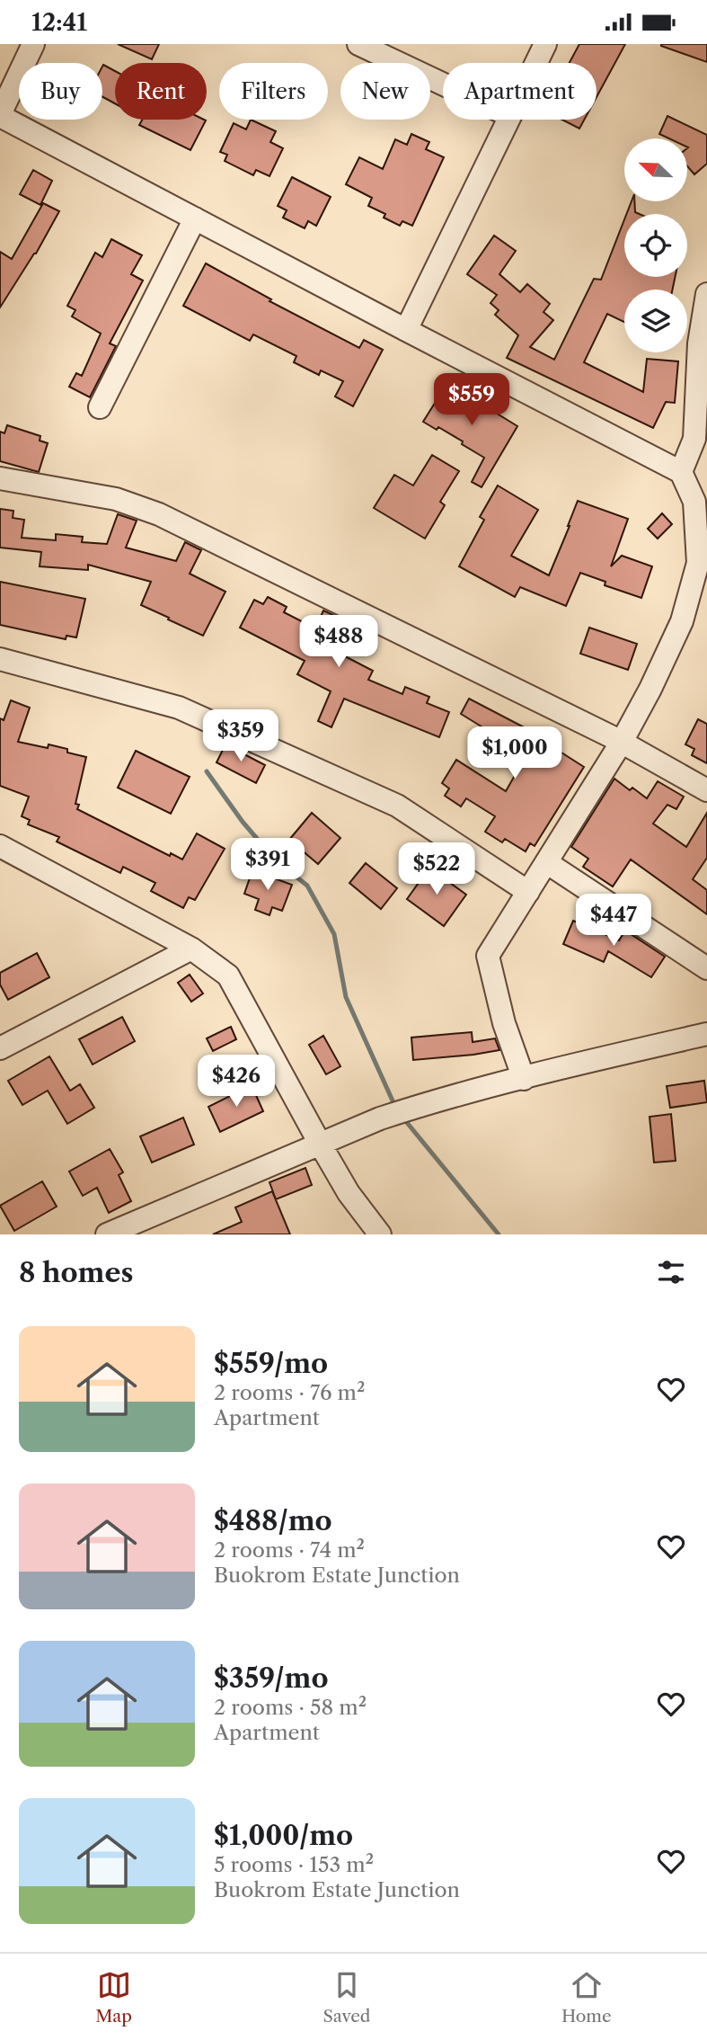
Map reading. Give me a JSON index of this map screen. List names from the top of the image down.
{
  "north": "top left",
  "page": {
    "status": "12:41",
    "chip": [
      "Buy",
      "Rent",
      "Filters",
      "New",
      "Apartment"
    ],
    "price": [
      "$559",
      "$488",
      "$359",
      "$1,000",
      "$391",
      "$522",
      "$447",
      "$426"
    ],
    "heading": "8 homes",
    "list": [
      {
        "name": "$559/mo",
        "note": "2 rooms · 76 m² · Apartment"
      },
      {
        "name": "$488/mo",
        "note": "2 rooms · 74 m² · Buokrom Estate Junction"
      },
      {
        "name": "$359/mo",
        "note": "2 rooms · 58 m² · Apartment"
      },
      {
        "name": "$1,000/mo",
        "note": "5 rooms · 153 m² · Buokrom Estate Junction"
      }
    ],
    "tabs": ["Map", "Saved", "Home"]
  }
}
